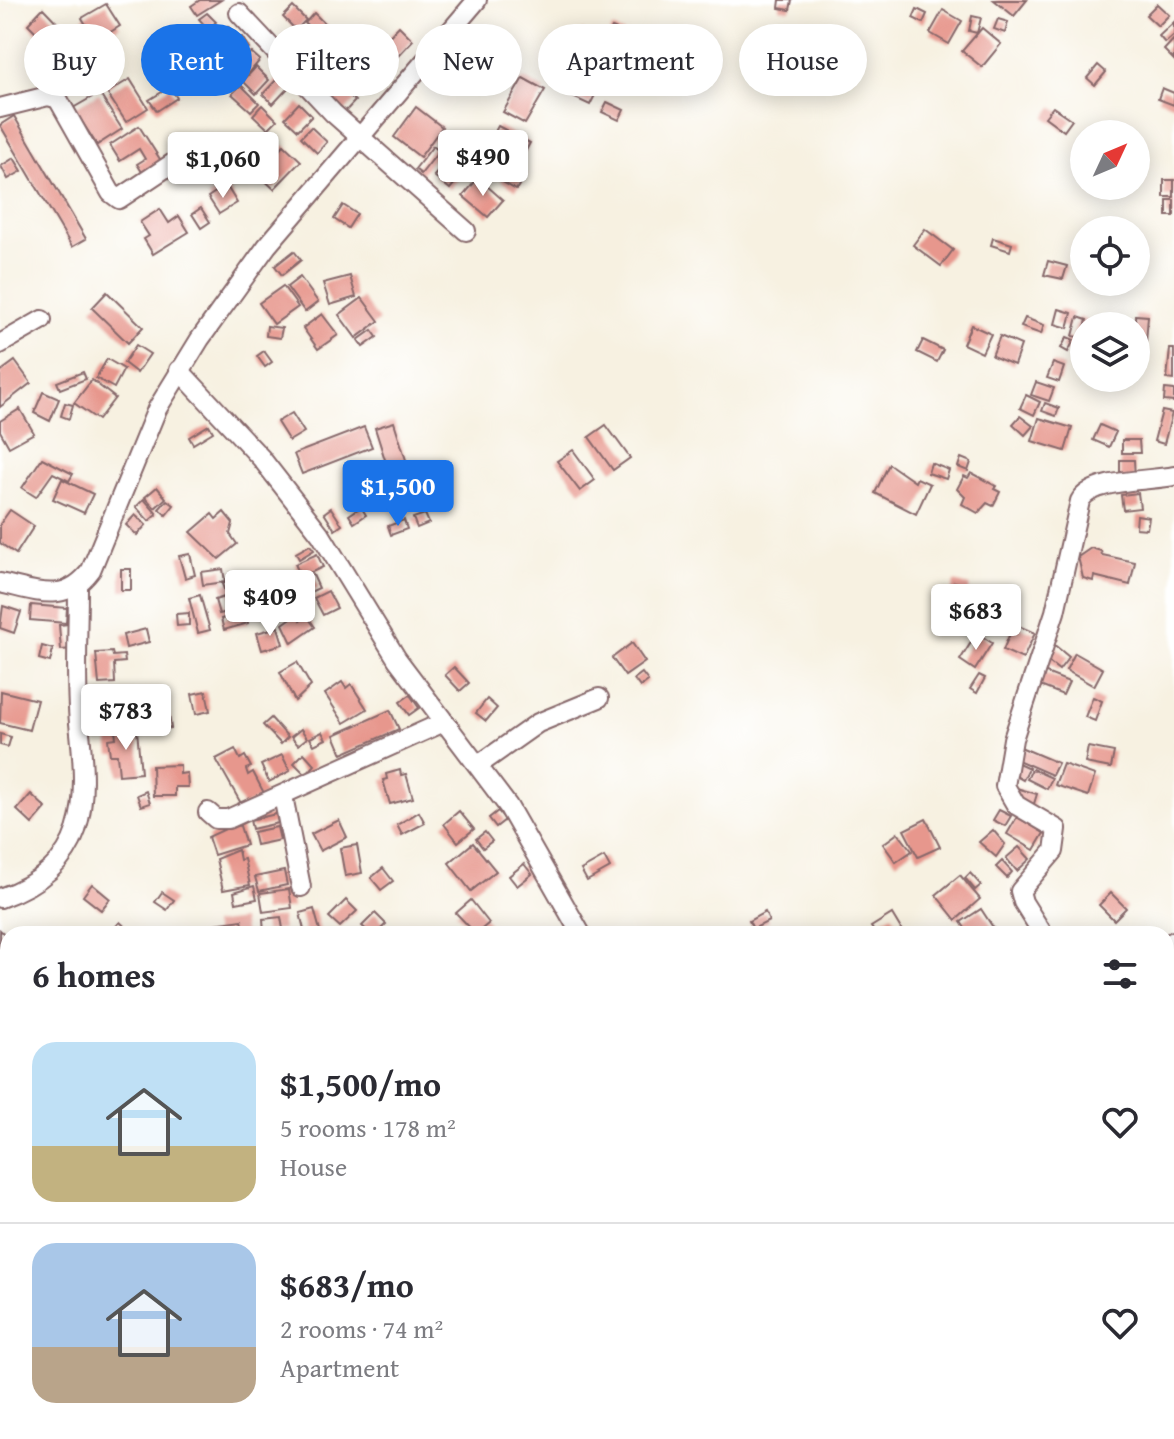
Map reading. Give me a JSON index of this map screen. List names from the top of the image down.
{
  "north": "top right",
  "page": {
    "chip": [
      "Buy",
      "Rent",
      "Filters",
      "New",
      "Apartment",
      "House"
    ],
    "price": [
      "$490",
      "$1,060",
      "$1,500",
      "$409",
      "$683",
      "$783"
    ],
    "heading": "6 homes",
    "list": [
      {
        "name": "$1,500/mo",
        "note": "5 rooms · 178 m² · House"
      },
      {
        "name": "$683/mo",
        "note": "2 rooms · 74 m² · Apartment"
      }
    ]
  }
}
